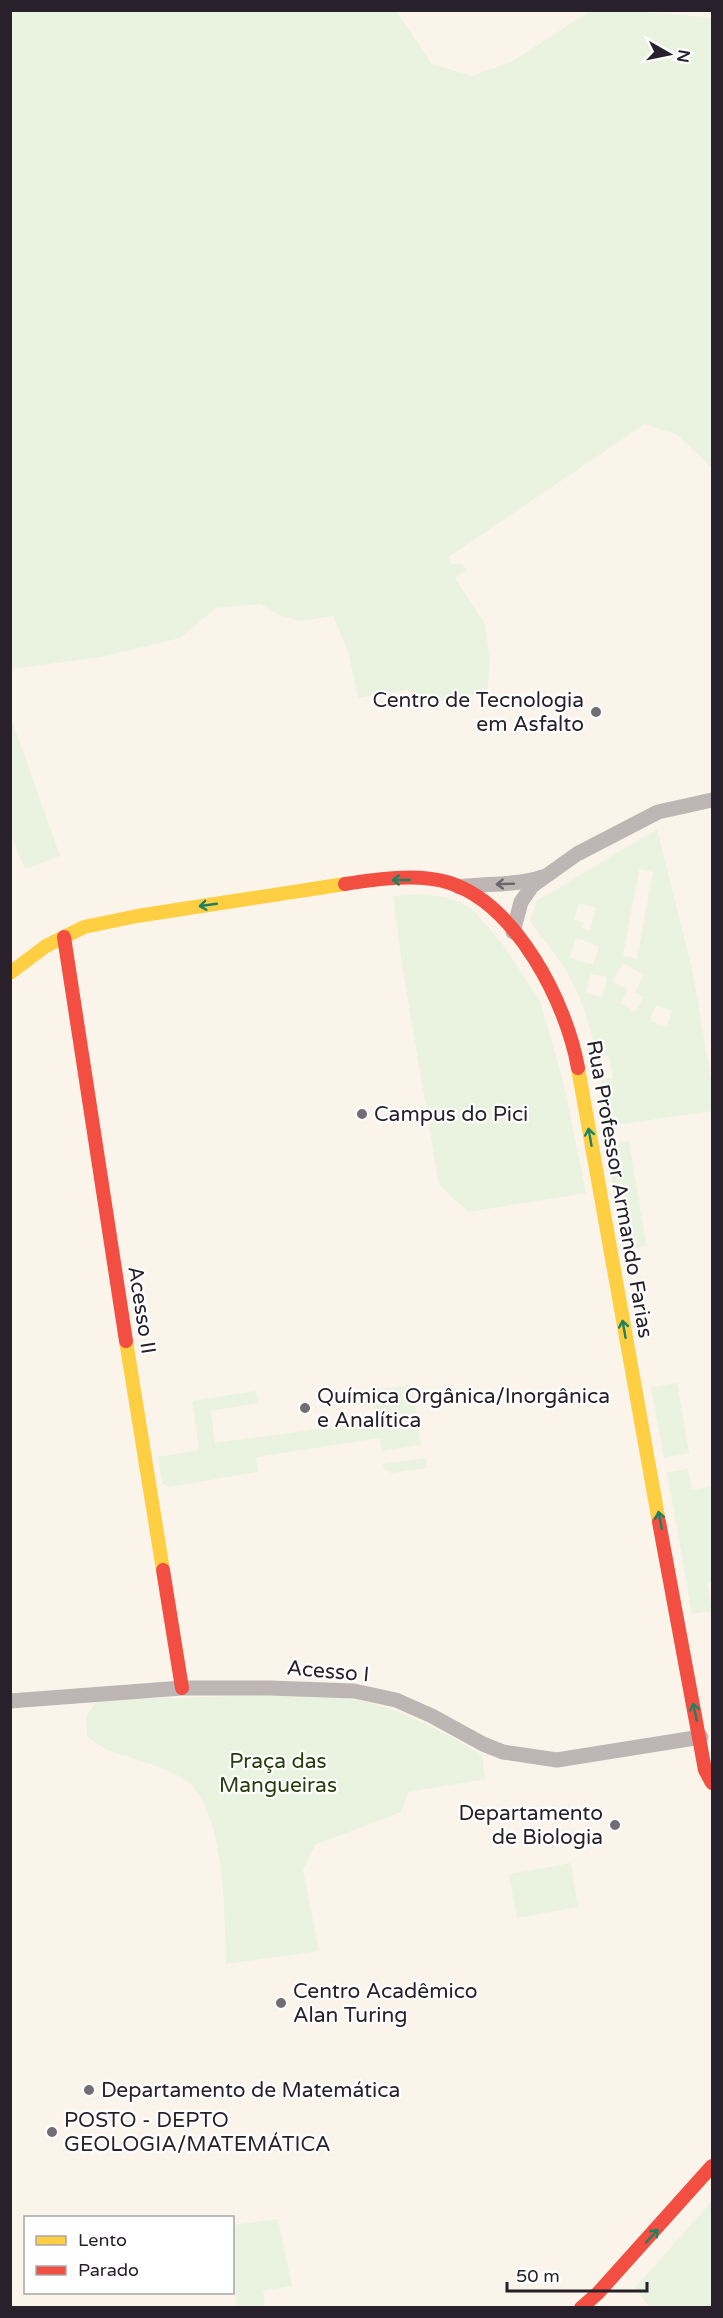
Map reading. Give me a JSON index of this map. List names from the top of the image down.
{
  "streets": {
    "street": ["Rua Professor Armando Farias", "Acesso II", "Acesso I"]
  },
  "crossings": [
    ["Rua Professor Armando Farias", "Acesso II"],
    ["Rua Professor Armando Farias", "Acesso I"],
    ["Acesso II", "Acesso I"]
  ],
  "parks": ["Praça das Mangueiras"],
  "places": [
    "Centro de Tecnologia em Asfalto",
    "Campus do Pici",
    "Química Orgânica/Inorgânica e Analítica",
    "Departamento de Biologia",
    "Centro Acadêmico Alan Turing",
    "Departamento de Matemática",
    "POSTO - DEPTO GEOLOGIA/MATEMÁTICA"
  ],
  "legend": ["Lento", "Parado"],
  "scale_bar": "50 m",
  "north": "right"
}
